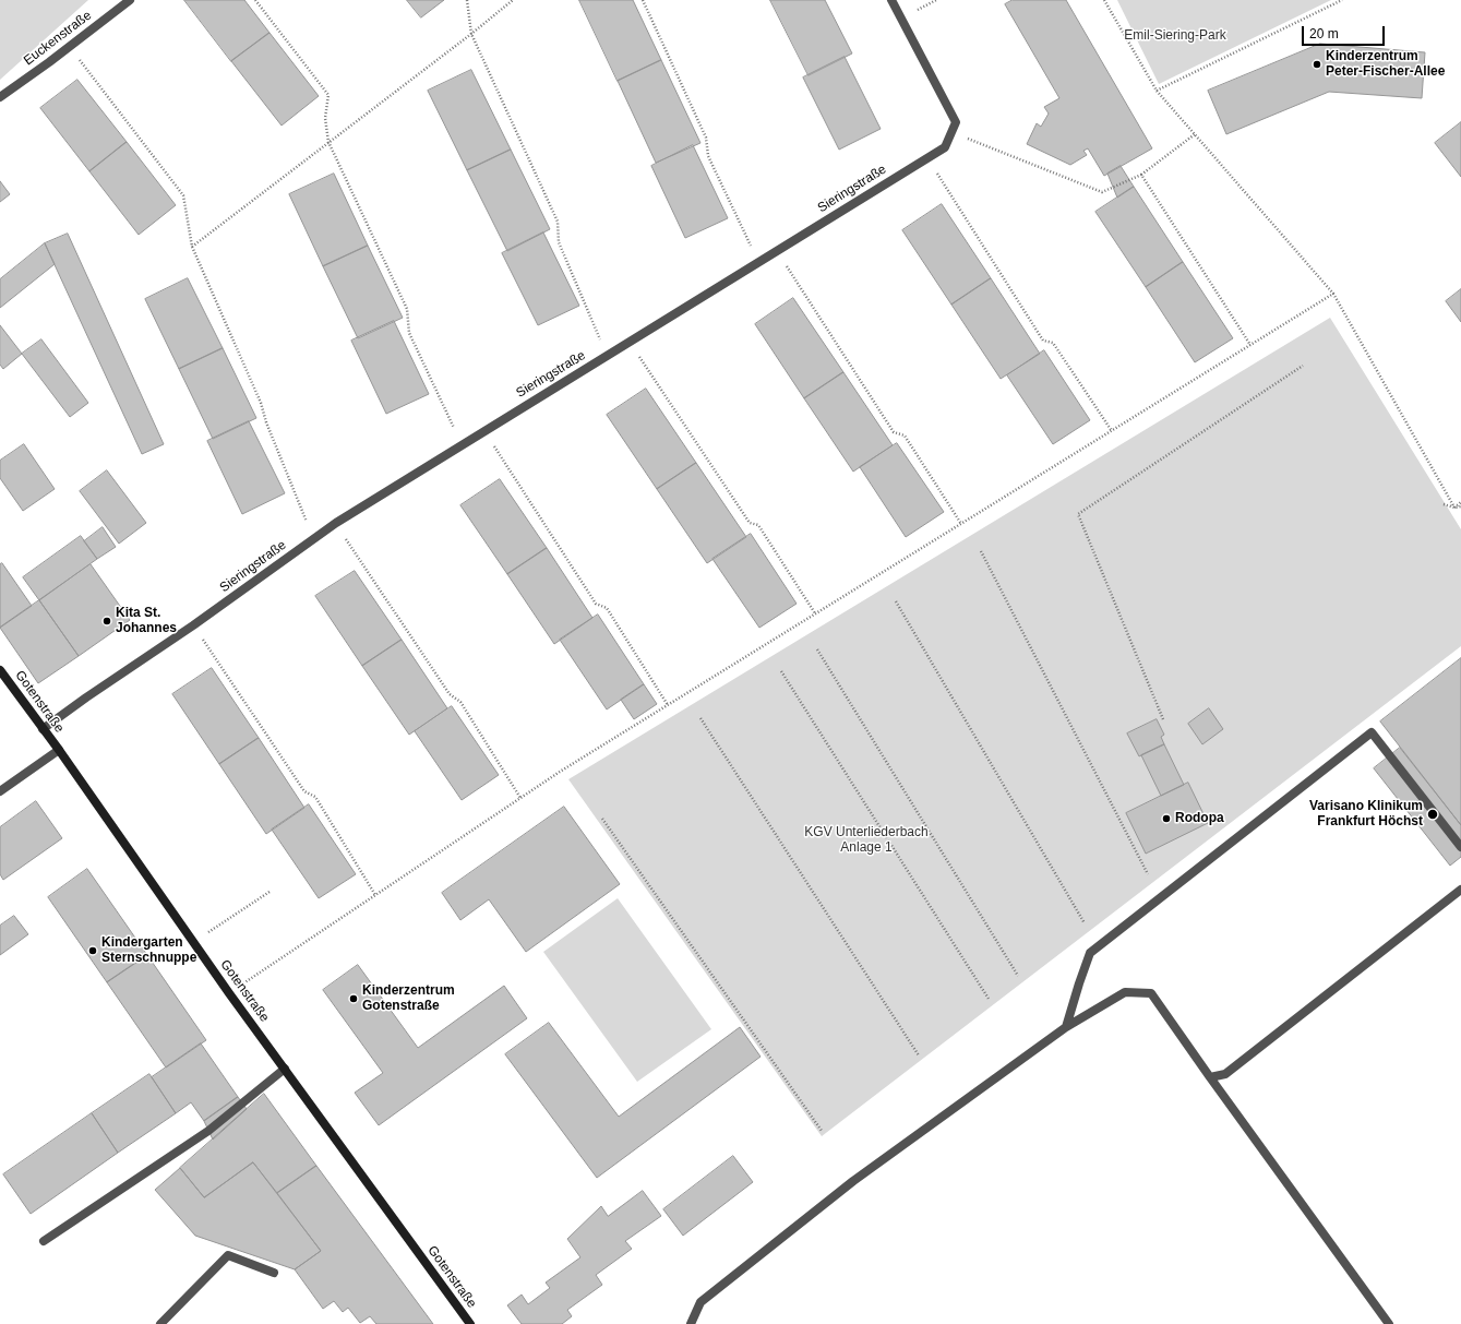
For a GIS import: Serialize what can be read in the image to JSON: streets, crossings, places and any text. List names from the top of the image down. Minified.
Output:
{"streets":{"main road":["Gotenstraße"],"street":["Euckenstraße","Sieringstraße"]},"crossings":[["Sieringstraße","Gotenstraße"]],"parks":["Emil-Siering-Park","KGV Unterliederbach Anlage 1"],"places":["Kinderzentrum Peter-Fischer-Allee","Kita St. Johannes","Varisano Klinikum Frankfurt Höchst","Rodopa","Kindergarten Sternschnuppe","Kinderzentrum Gotenstraße"],"scale_bar":"20 m"}
